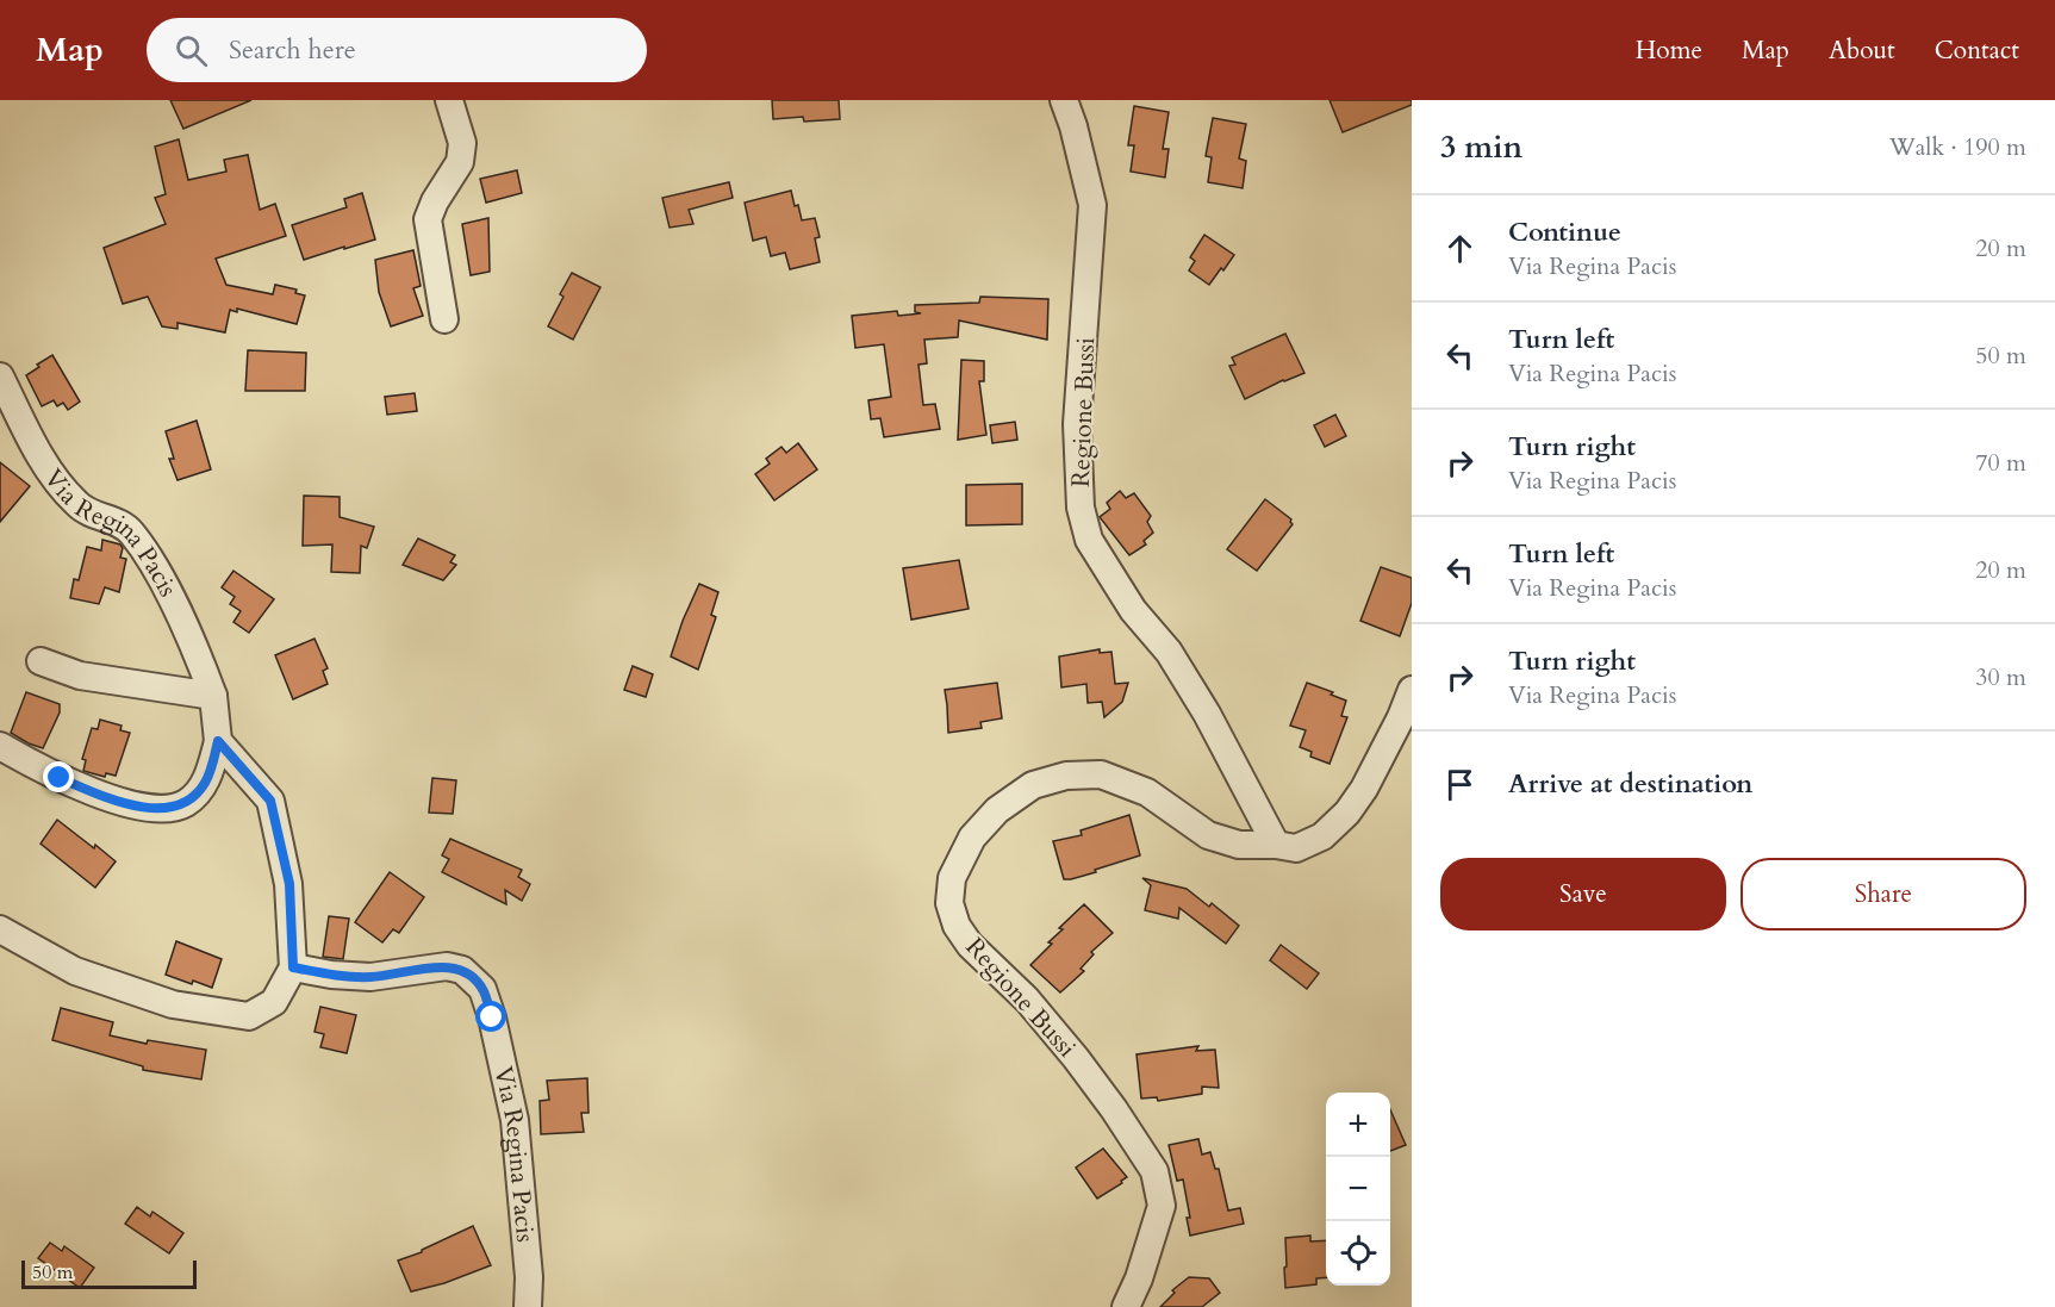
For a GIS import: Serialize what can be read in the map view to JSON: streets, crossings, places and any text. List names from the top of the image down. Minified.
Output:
{"streets":{"street":["Regione Bussi","Via Regina Pacis"]},"scale_bar":"50 m","page":{"header":"Map","search":"Search here","nav":["Home","Map","About","Contact"],"heading":["3 min","Walk · 190 m"],"list":[["Continue","Via Regina Pacis","20 m"],["Turn left","Via Regina Pacis","50 m"],["Turn right","Via Regina Pacis","70 m"],["Turn left","Via Regina Pacis","20 m"],["Turn right","Via Regina Pacis","30 m"],"Arrive at destination"],"buttons":["Save","Share"],"map_buttons":["+","−"],"scale":"50 m"}}
